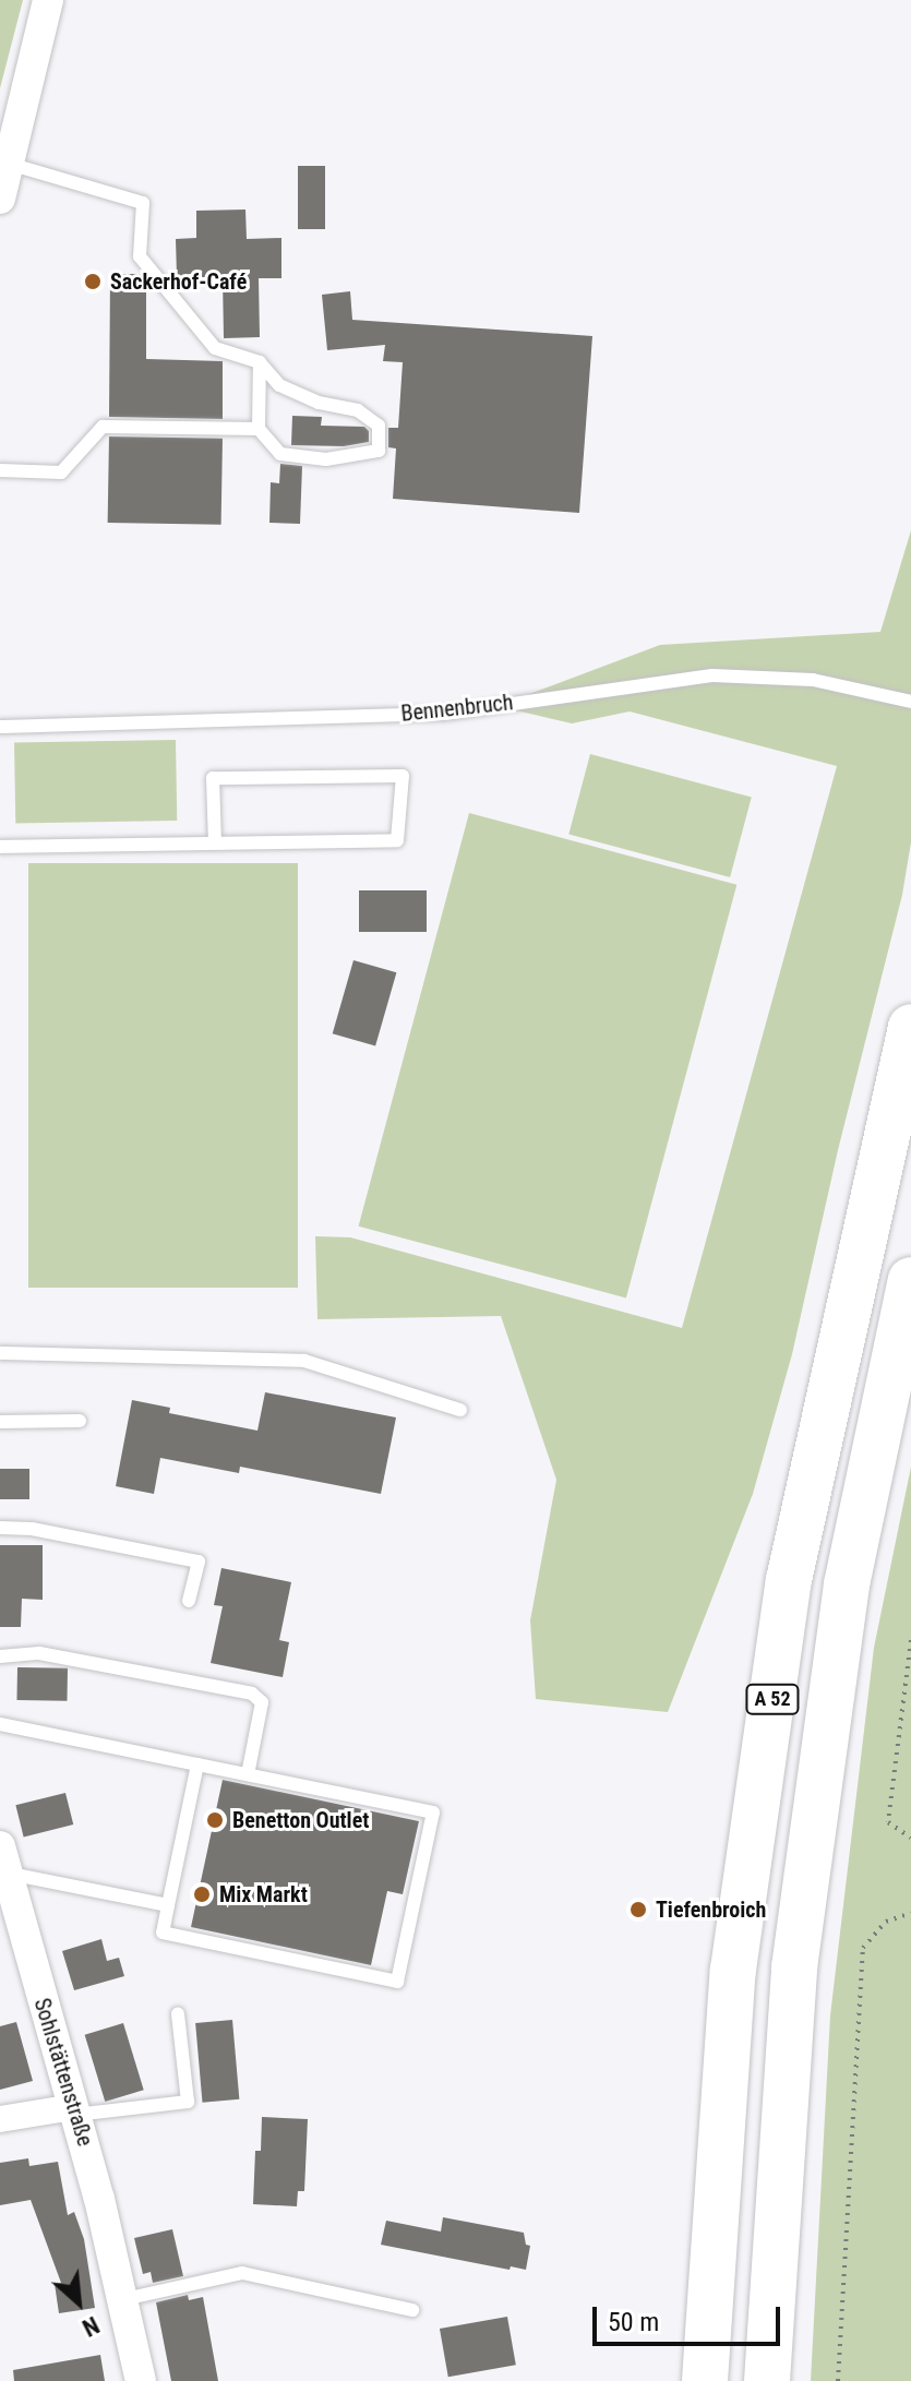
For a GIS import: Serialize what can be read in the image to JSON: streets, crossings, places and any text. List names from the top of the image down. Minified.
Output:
{"streets":{"highway":["A 52"],"street":["Sohlstättenstraße"],"lane":["Bennenbruch"]},"places":["Sackerhof-Café","Benetton Outlet","Mix Markt","Tiefenbroich"],"scale_bar":"50 m","north":"bottom right"}
